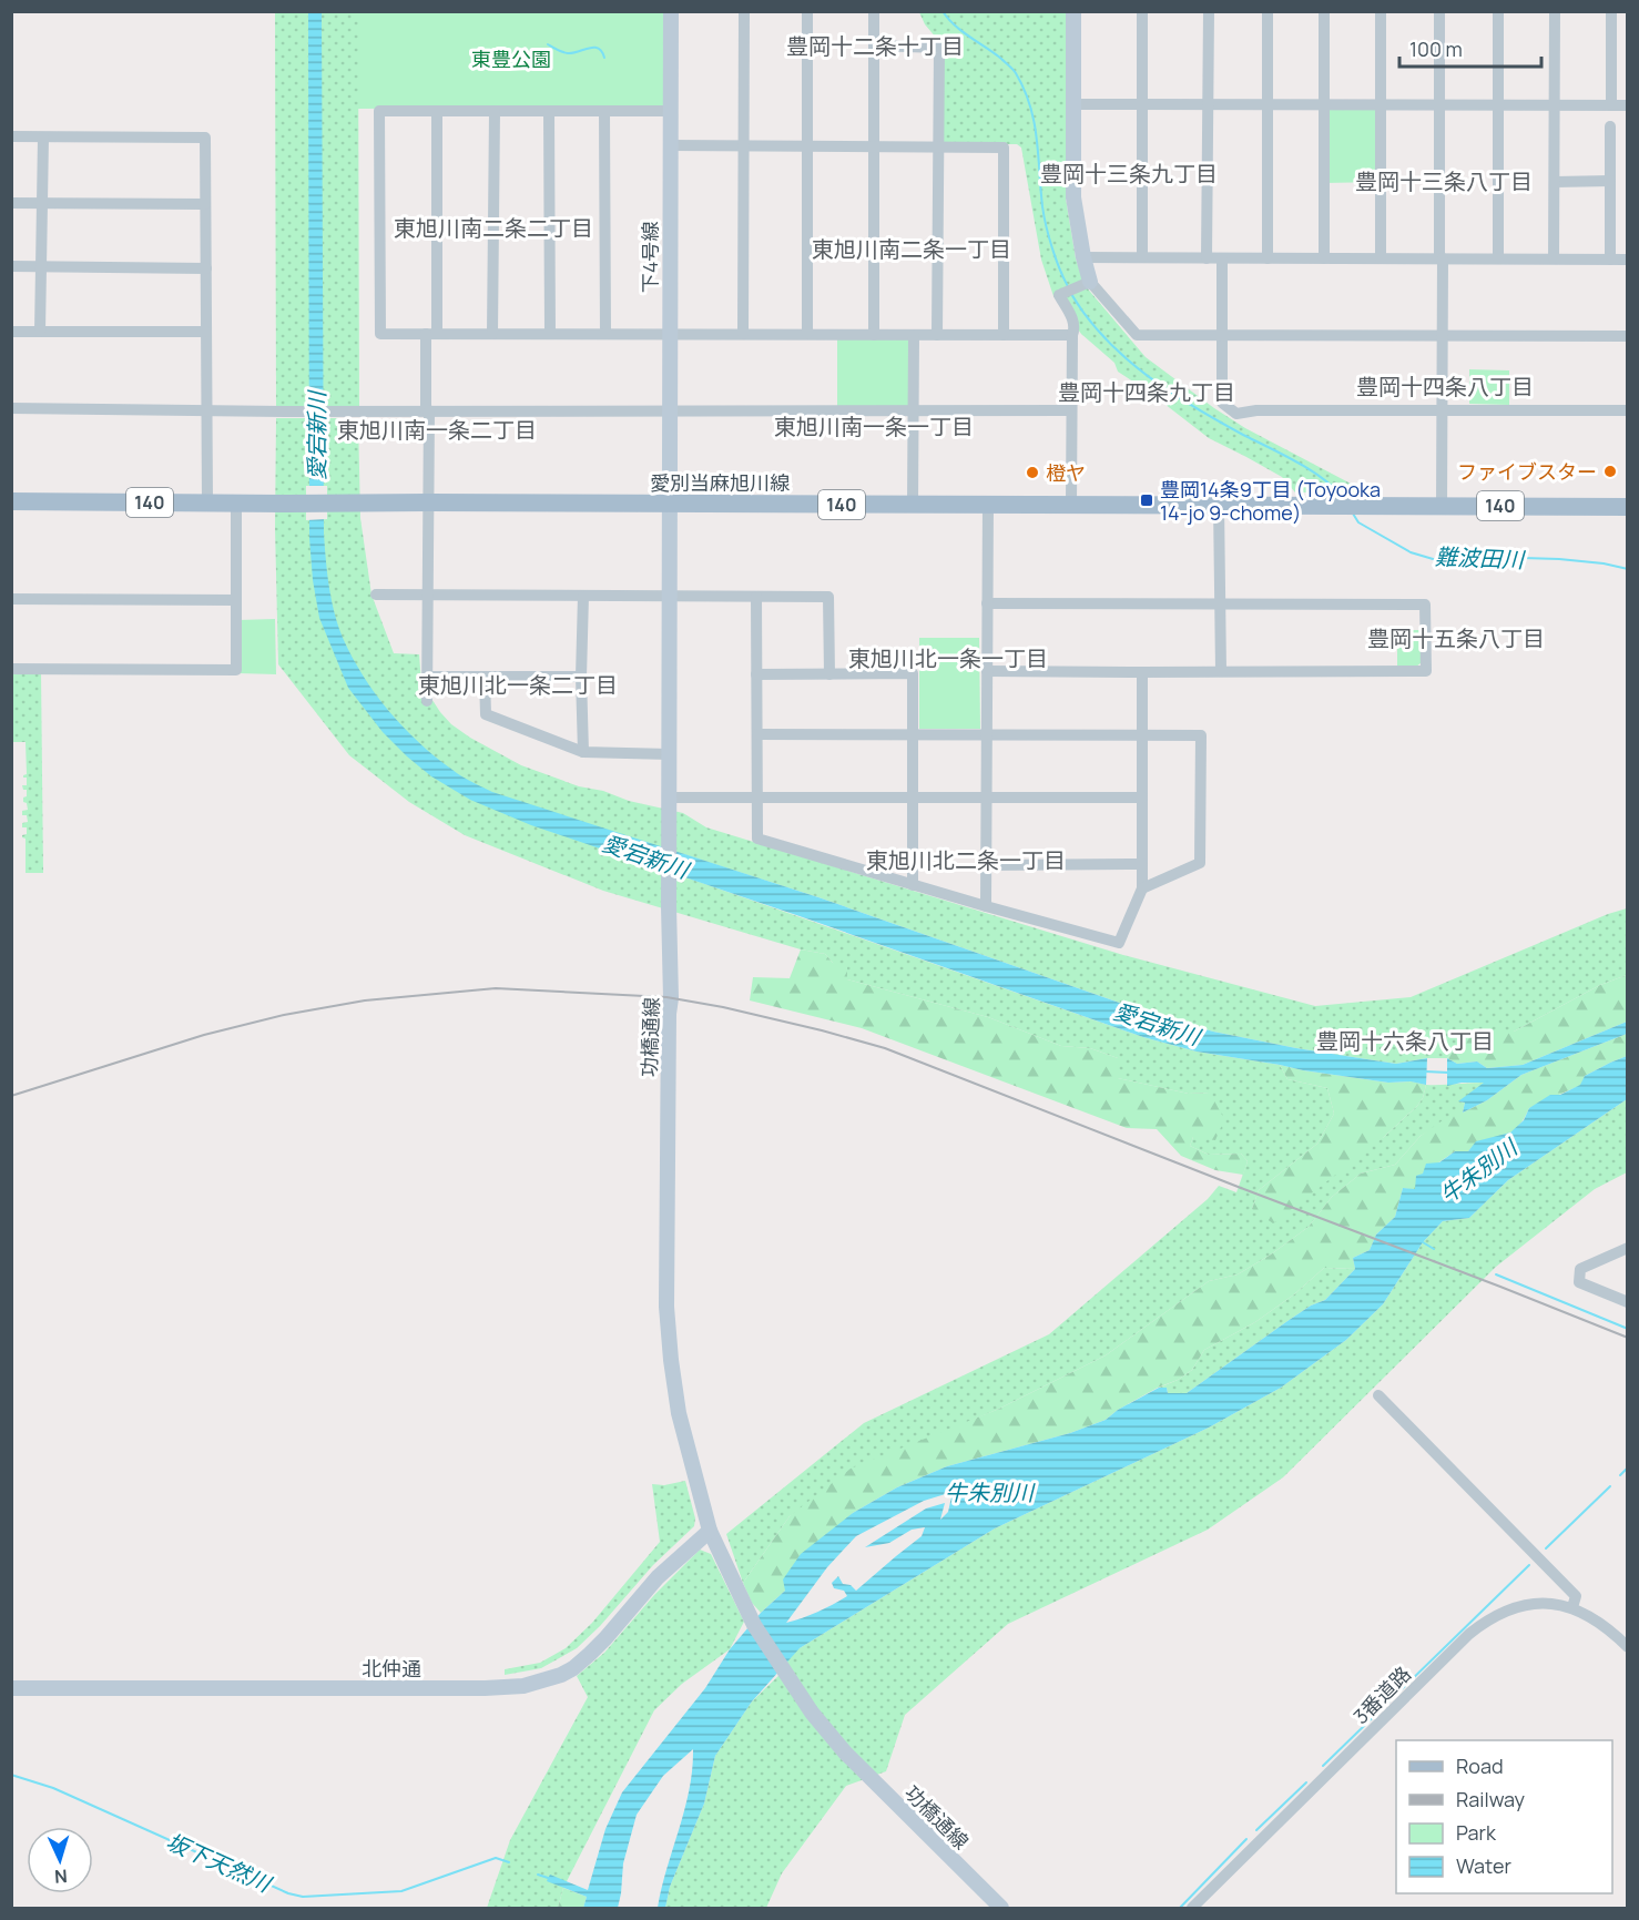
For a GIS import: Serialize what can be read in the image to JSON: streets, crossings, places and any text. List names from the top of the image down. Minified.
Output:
{"streets":{"main road":["愛別当麻旭川線","140"],"street":["下4号線","功橋通線","北仲通","3番道路"]},"crossings":[["下4号線","愛別当麻旭川線"],["下4号線","功橋通線"],["愛別当麻旭川線","功橋通線"],["功橋通線","北仲通"]],"districts":["豊岡十二条十丁目","豊岡十三条九丁目","豊岡十三条八丁目","東旭川南二条二丁目","東旭川南二条一丁目","豊岡十四条八丁目","豊岡十四条九丁目","東旭川南一条一丁目","東旭川南一条二丁目","豊岡十五条八丁目","東旭川北一条一丁目","東旭川北一条二丁目","東旭川北二条一丁目","豊岡十六条八丁目"],"water":["愛宕新川","難波田川","牛朱別川","坂下天然川"],"parks":["東豊公園"],"places":{"other":["ファイブスター","橙ヤ"],"transit":["豊岡14条9丁目 (Toyooka 14-jo 9-chome)"]},"legend":["Road","Railway","Park","Water"],"scale_bar":"100 m","north":"bottom"}
